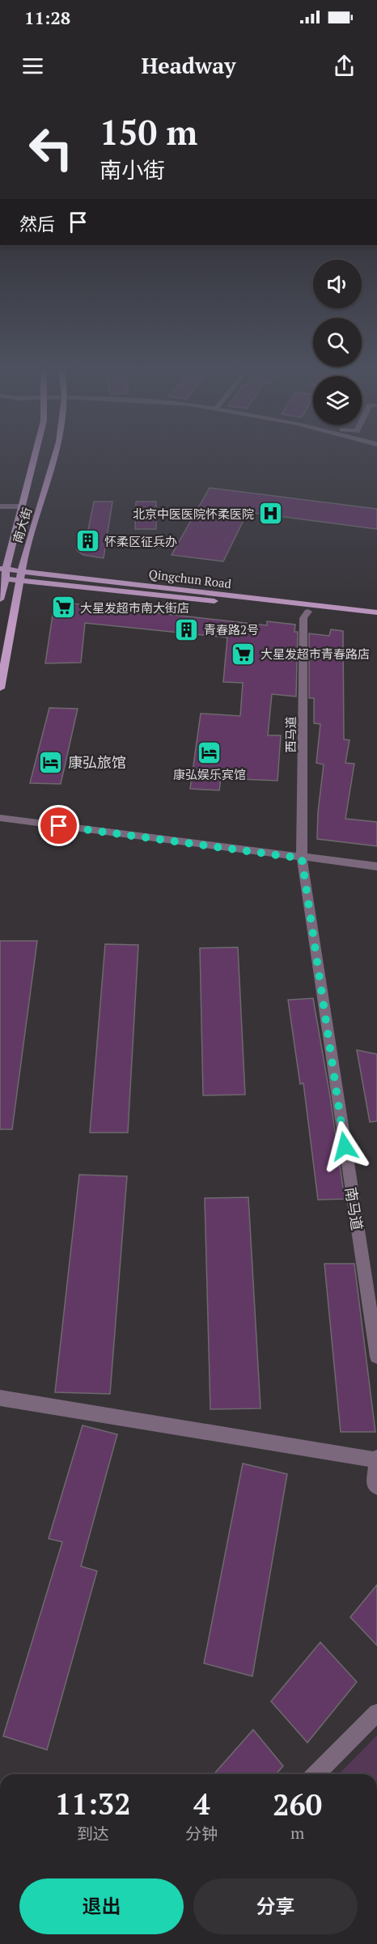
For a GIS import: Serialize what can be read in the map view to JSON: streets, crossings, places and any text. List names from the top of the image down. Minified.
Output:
{"streets":{"main road":["南大街","Qingchun Road"],"street":["西马道","南马道"]},"crossings":[["南大街","Qingchun Road"],["Qingchun Road","西马道"],["西马道","南马道"]],"places":{"hospital":["北京中医医院怀柔医院"],"building":["怀柔区征兵办","青春路2号"],"supermarket":["大星发超市南大街店","大星发超市青春路店"],"hotel":["康弘娱乐宾馆","康弘旅馆"]},"page":{"status":"11:28","header":"Headway","turn":["150 m","南小街"],"then":"然后","eta":["11:32","到达","4","分钟","260","m"],"buttons":["退出","分享"]}}
